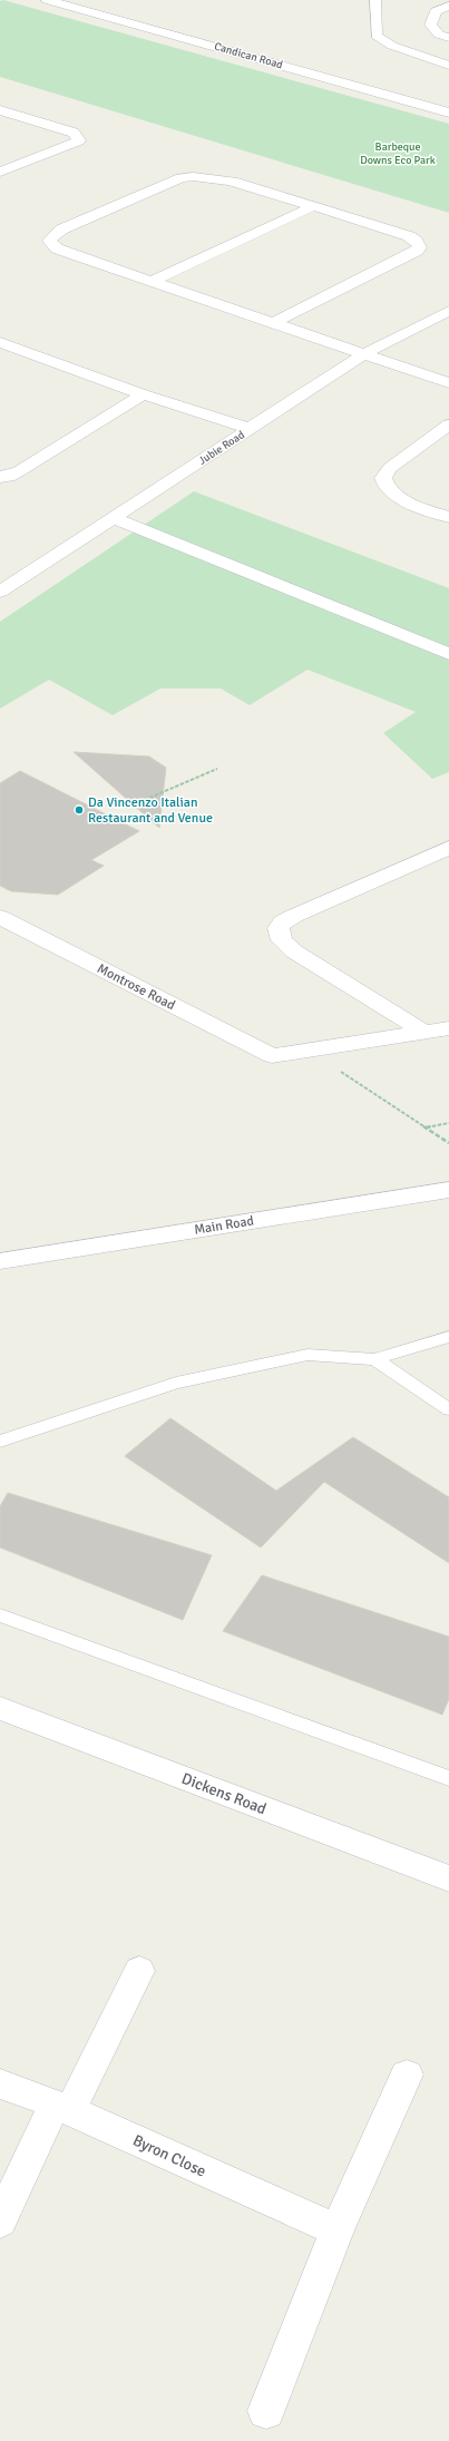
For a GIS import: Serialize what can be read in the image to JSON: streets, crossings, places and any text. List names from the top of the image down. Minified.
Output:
{"streets":{"street":["Candican Road","Jubie Road","Montrose Road","Main Road","Dickens Road","Byron Close"]},"parks":["Barbeque Downs Eco Park"],"places":["Da Vincenzo Italian Restaurant and Venue"]}
